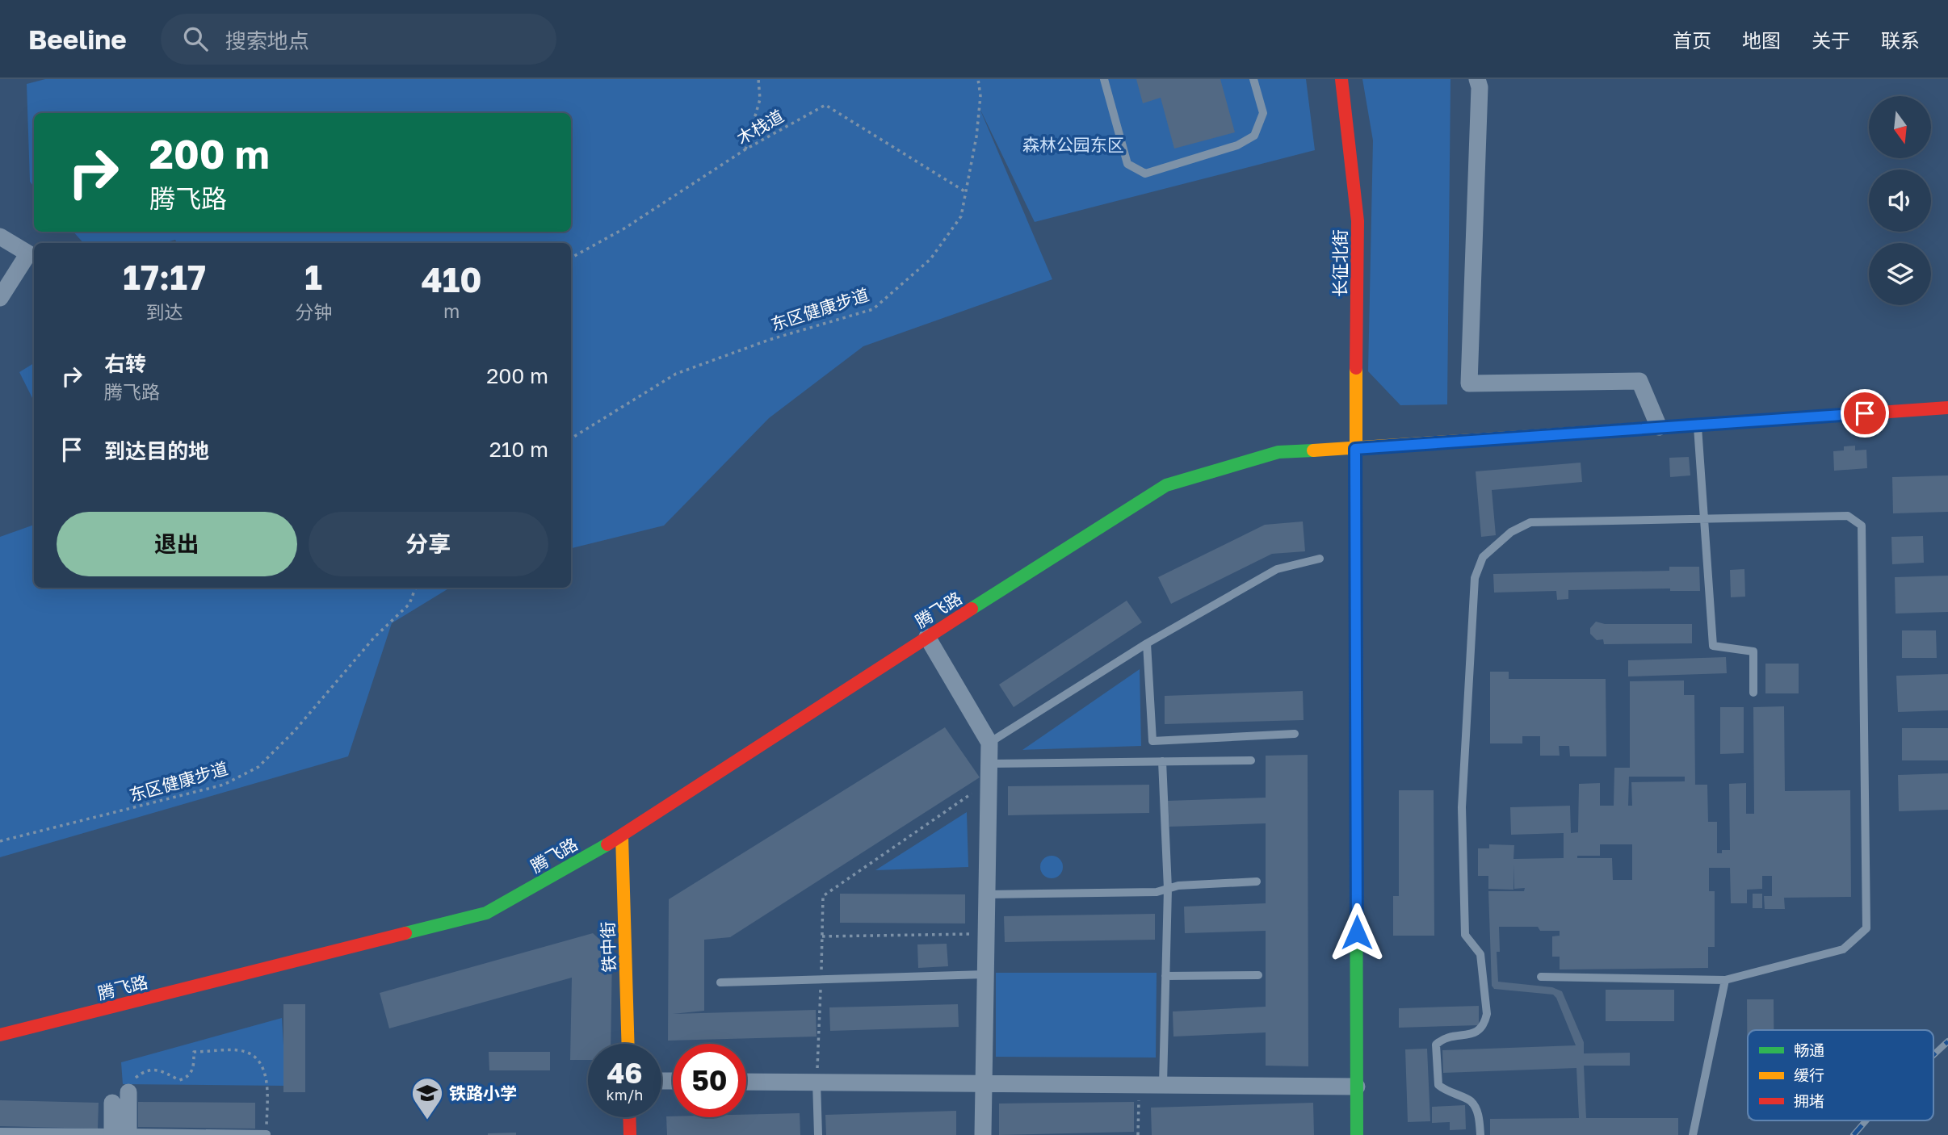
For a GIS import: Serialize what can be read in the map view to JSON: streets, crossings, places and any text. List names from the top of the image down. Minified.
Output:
{"streets":{"street":["长征北街","腾飞路","铁中街"],"path":["木栈道","东区健康步道"]},"crossings":[["木栈道","东区健康步道"],["长征北街","腾飞路"],["腾飞路","铁中街"]],"parks":["森林公园东区"],"places":{"school or university":["铁路小学"]},"legend":["畅通","缓行","拥堵"],"north":"bottom","page":{"header":"Beeline","search":"搜索地点","nav":["首页","地图","关于","联系"],"turn":["200 m","腾飞路"],"eta":["17:17","到达","1","分钟","410","m"],"list":[{"name":"右转","note":"腾飞路","value":"200 m"},{"name":"到达目的地","value":"210 m"}],"buttons":["退出","分享"],"speed":"46 km/h","limit":"50"}}
